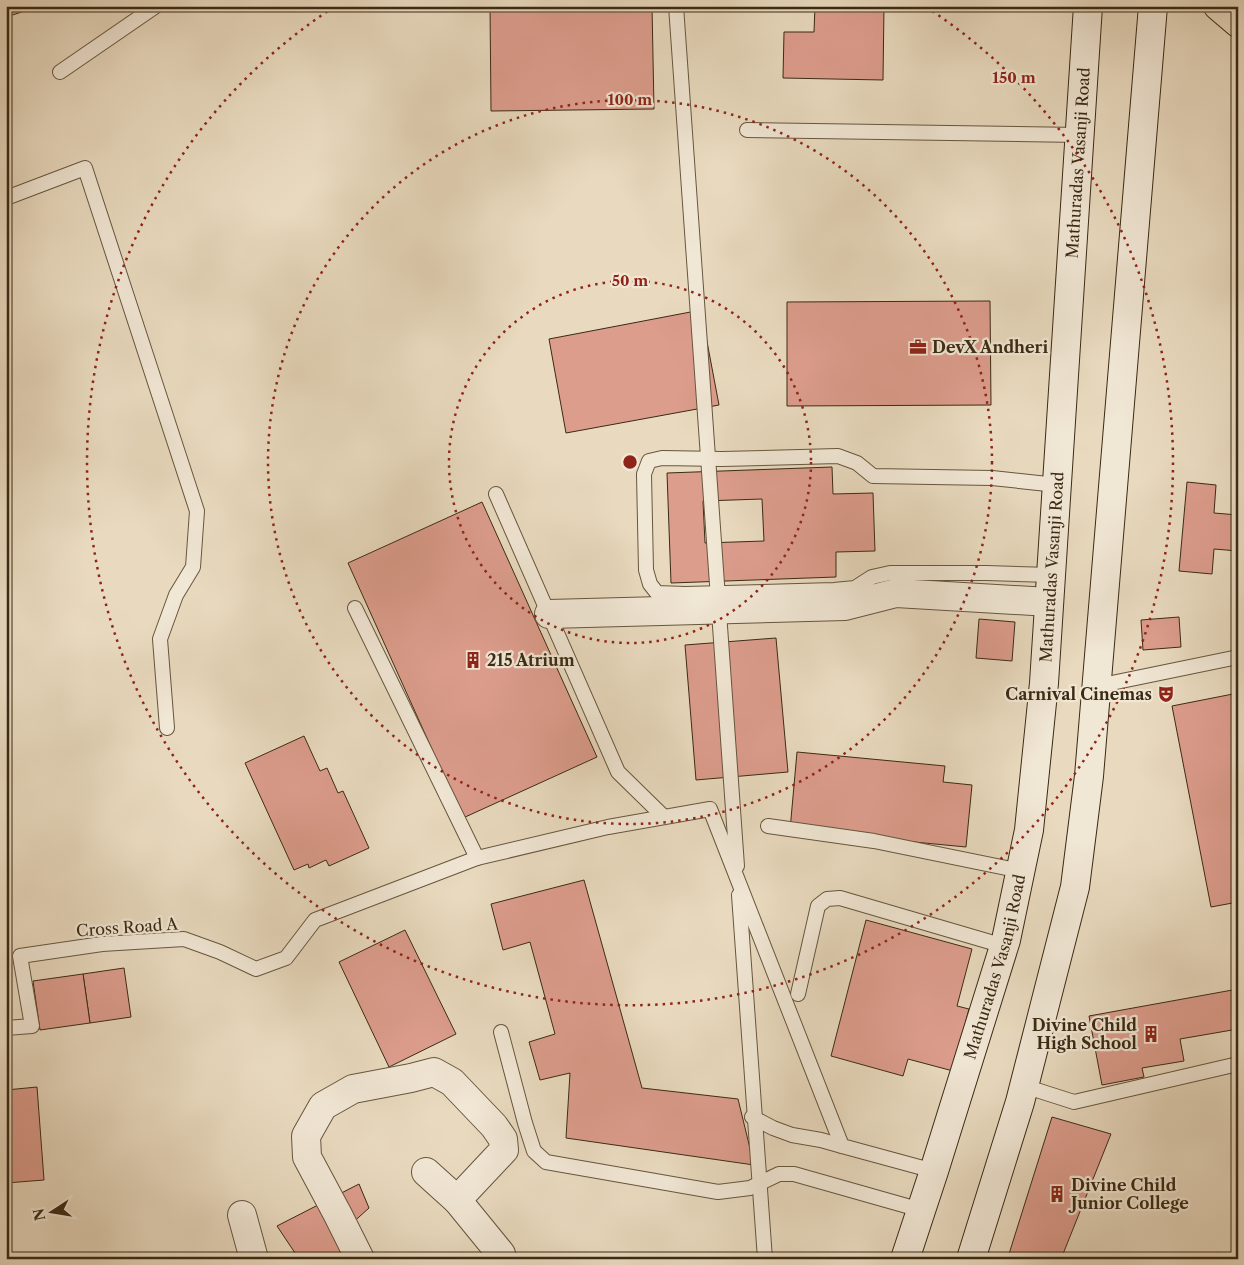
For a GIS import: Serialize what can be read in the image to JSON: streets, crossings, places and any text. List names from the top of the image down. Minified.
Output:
{"streets":{"main road":["Mathuradas Vasanji Road"],"lane":["Cross Road A"]},"places":{"office":["DevX Andheri"],"building":["215 Atrium","Divine Child High School","Divine Child Junior College"],"theatre":["Carnival Cinemas"]},"north":"left","rings":["150 m","100 m","50 m"]}
